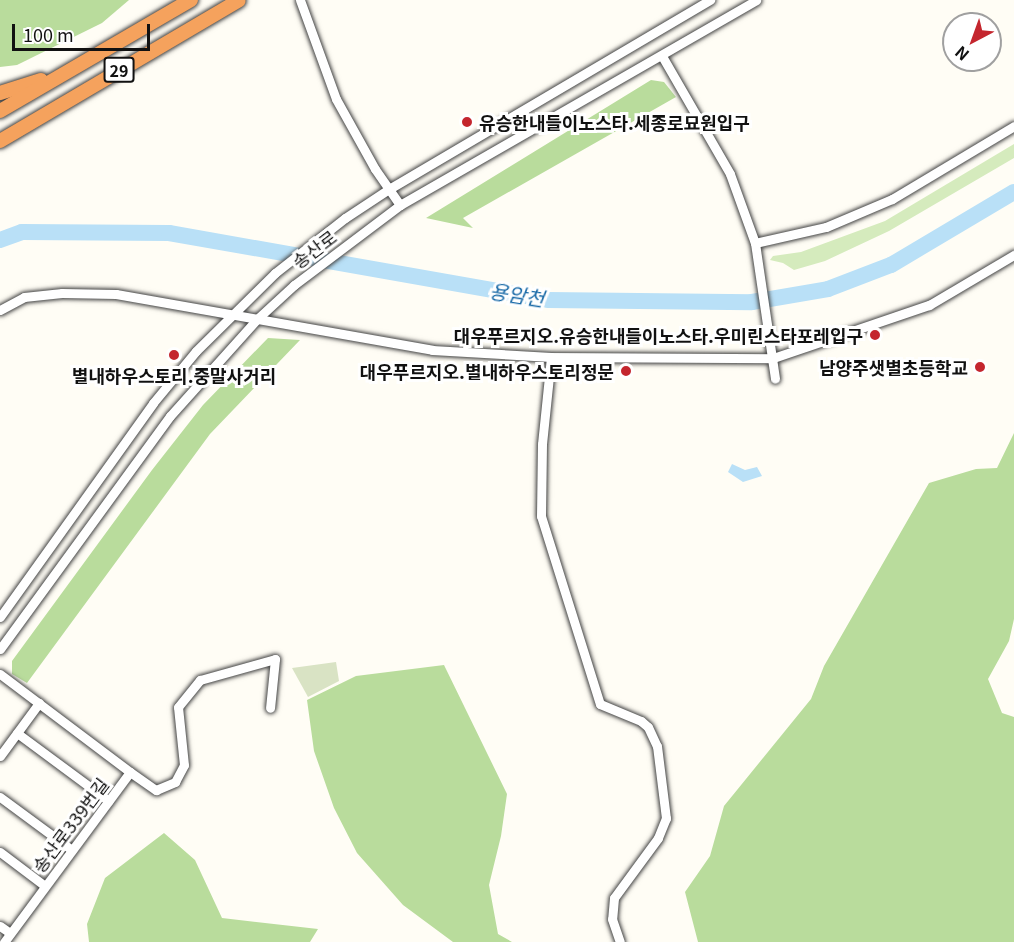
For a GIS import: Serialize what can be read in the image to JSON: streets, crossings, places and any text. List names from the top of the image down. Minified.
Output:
{"streets":{"highway":["29"],"street":["송산로","송산로339번길"]},"water":["용암천"],"places":["유승한내들이노스타.세종로묘원입구","대우푸르지오.유승한내들이노스타.우미린스타포레입구","별내하우스토리.중말사거리","남양주샛별초등학교","대우푸르지오.별내하우스토리정문"],"scale_bar":"100 m","north":"bottom left"}
